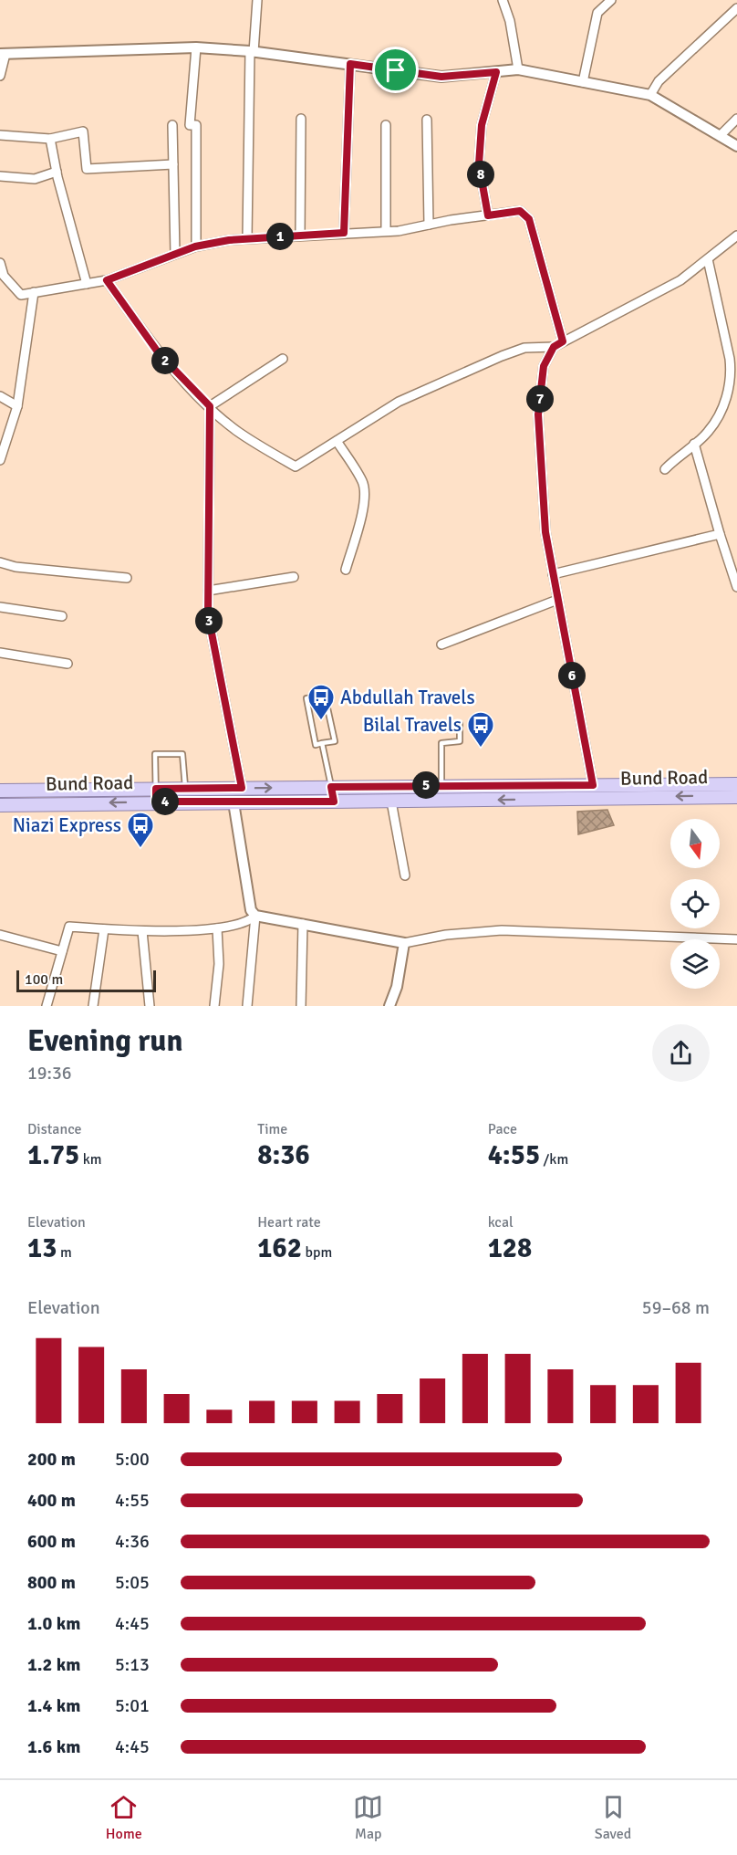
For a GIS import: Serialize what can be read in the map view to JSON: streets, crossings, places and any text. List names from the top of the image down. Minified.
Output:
{"streets":{"main road":["Bund Road"]},"places":{"bus stop":["Abdullah Travels","Bilal Travels","Niazi Express"]},"scale_bar":"100 m","north":"bottom","page":{"pins":["8","1","2","7","3","6","5","4"],"scale":"100 m","heading":["Evening run","19:36"],"stats":[["Distance","1.75 km"],["Time","8:36"],["Pace","4:55 /km"],["Elevation","13 m"],["Heart rate","162 bpm"],["kcal","128"]],"chart":["Elevation","59–68 m"],"list":[{"name":"200 m","note":"5:00"},{"name":"400 m","note":"4:55"},{"name":"600 m","note":"4:36"},{"name":"800 m","note":"5:05"},{"name":"1.0 km","note":"4:45"},{"name":"1.2 km","note":"5:13"},{"name":"1.4 km","note":"5:01"},{"name":"1.6 km","note":"4:45"}],"tabs":["Home","Map","Saved"]}}
